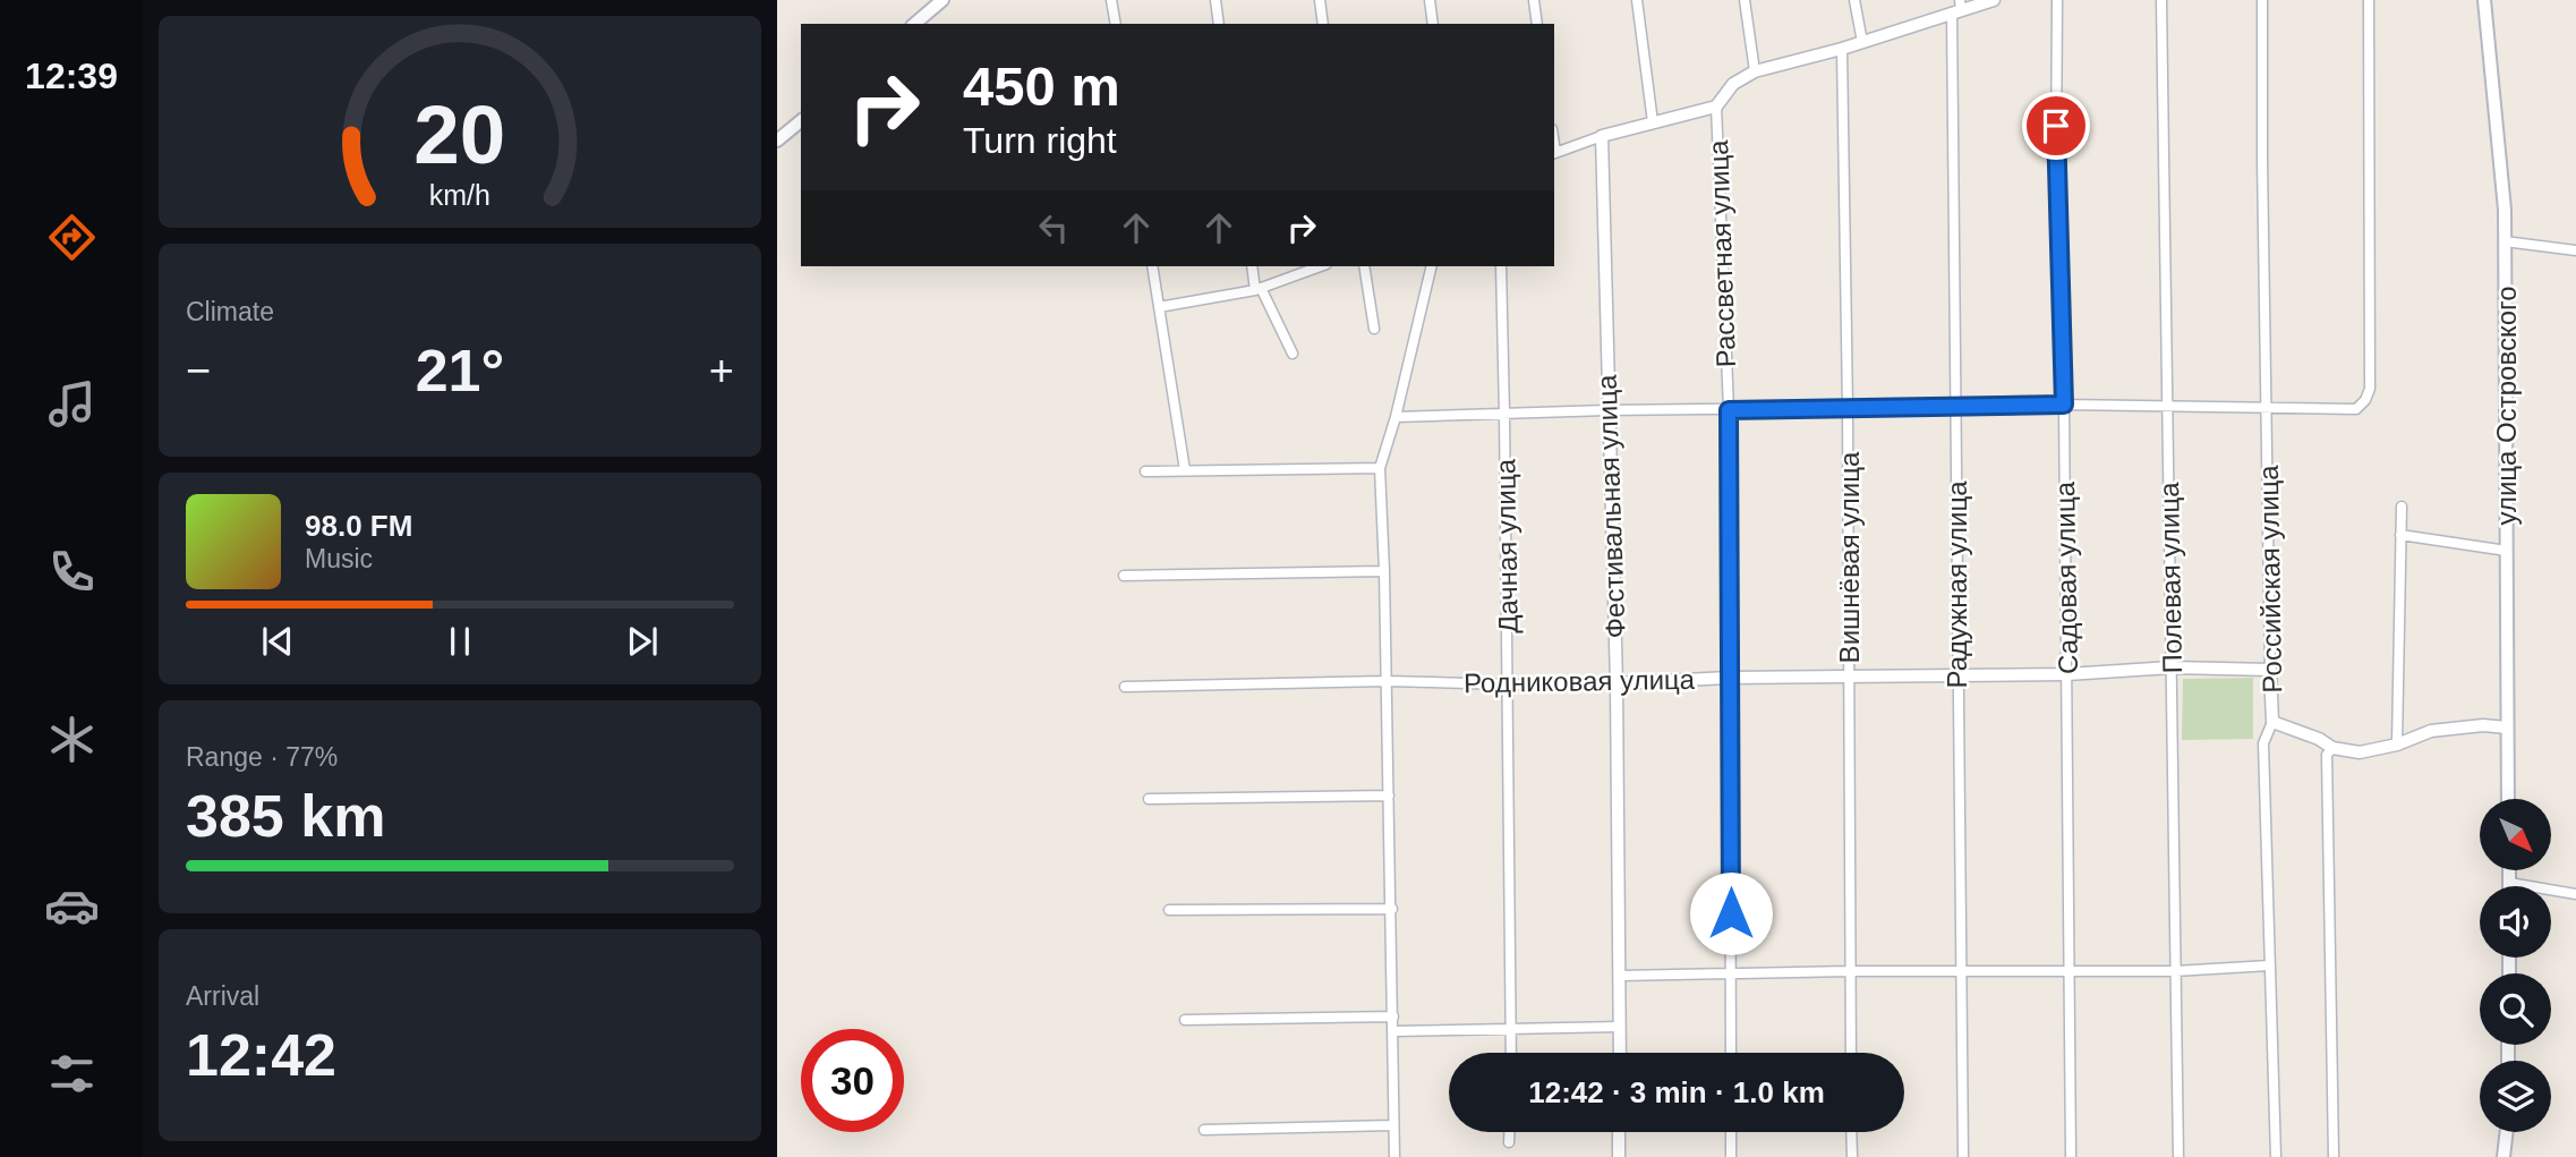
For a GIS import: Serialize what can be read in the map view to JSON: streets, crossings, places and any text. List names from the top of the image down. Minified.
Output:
{"streets":{"main road":["улица Островского"],"street":["Рассветная улица","Фестивальная улица","Дачная улица","Вишнёвая улица","Садовая улица","Полевая улица","Российская улица","Радужная улица","Родниковая улица"]},"crossings":[["Рассветная улица","Родниковая улица"],["Фестивальная улица","Родниковая улица"],["Дачная улица","Родниковая улица"],["Вишнёвая улица","Родниковая улица"],["Садовая улица","Родниковая улица"],["Полевая улица","Родниковая улица"],["Российская улица","Родниковая улица"],["Радужная улица","Родниковая улица"]],"north":"bottom right","page":{"tabs":"12:39","turn":["450 m","Turn right"],"tile":["Climate",["Range · 77%","385 km"],["Arrival","12:42"]],"heat":["−","21°","+"],"song":["98.0 FM","Music"],"limit":"30","trip":"12:42 · 3 min · 1.0 km","gauge":["20","km/h"]}}
